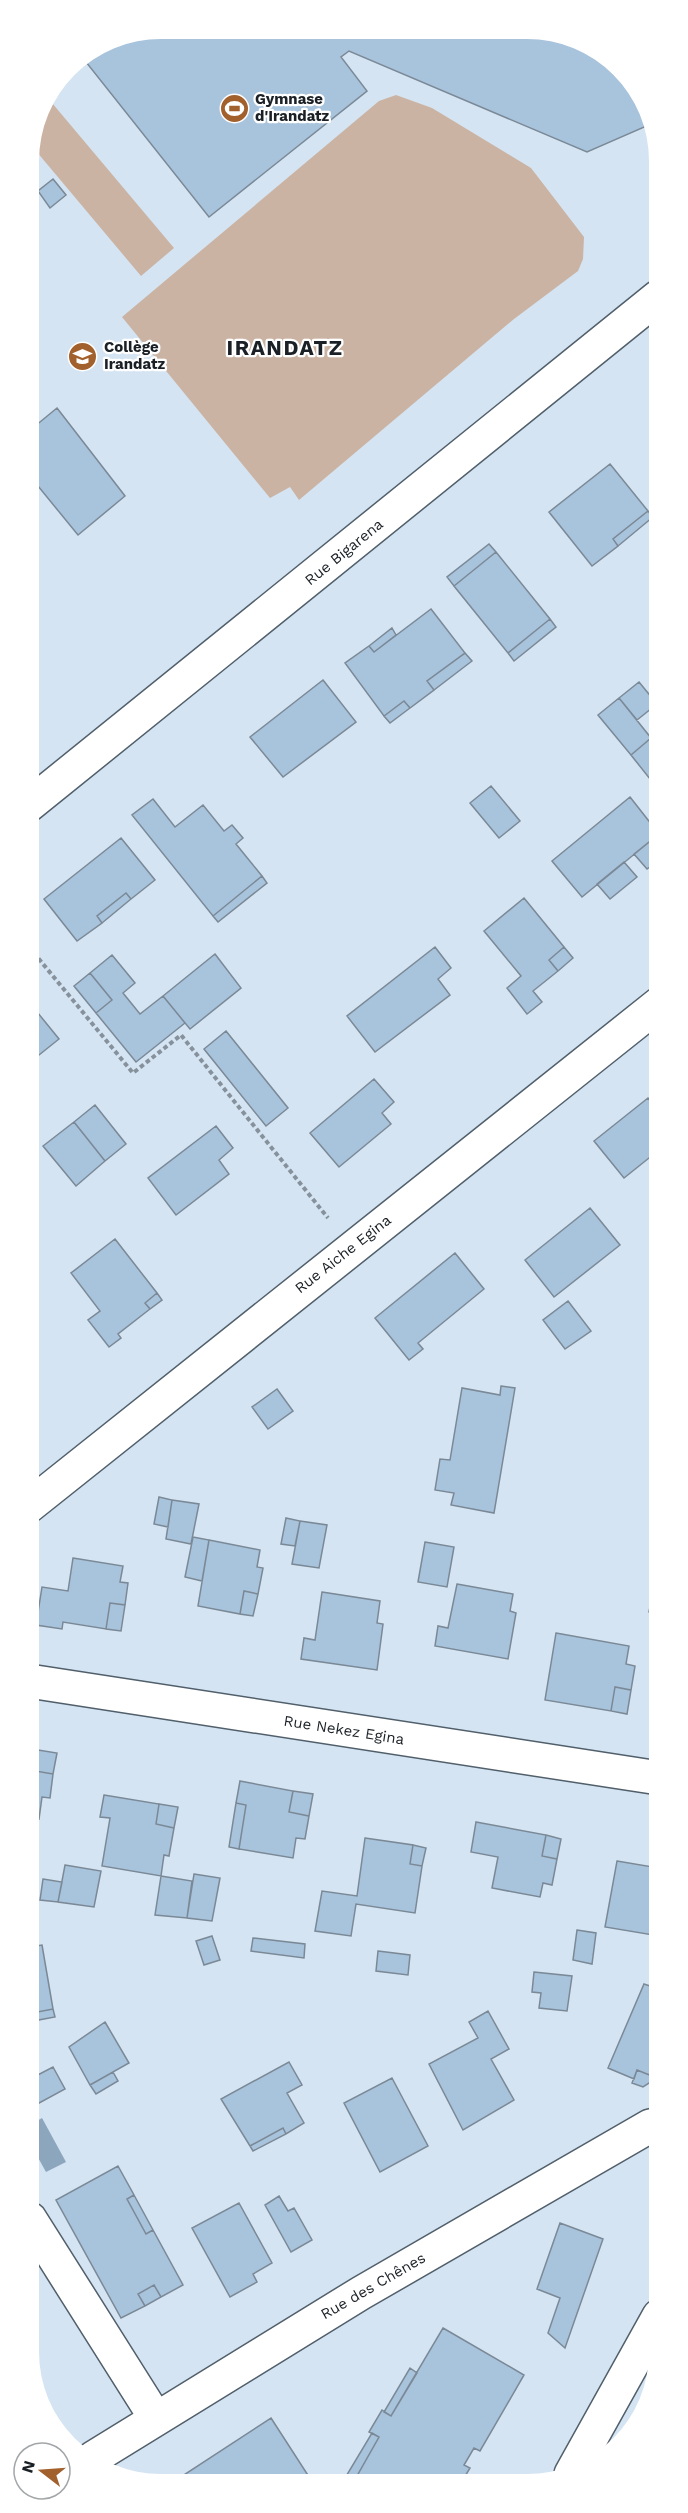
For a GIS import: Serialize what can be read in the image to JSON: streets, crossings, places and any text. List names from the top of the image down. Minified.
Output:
{"streets":{"street":["Rue Bigarena","Rue Aiche Egina","Rue Nekez Egina","Rue des Chênes"]},"districts":["IRANDATZ"],"places":{"sports":["Gymnase d'Irandatz"],"school or university":["Collège Irandatz"]},"north":"left"}
